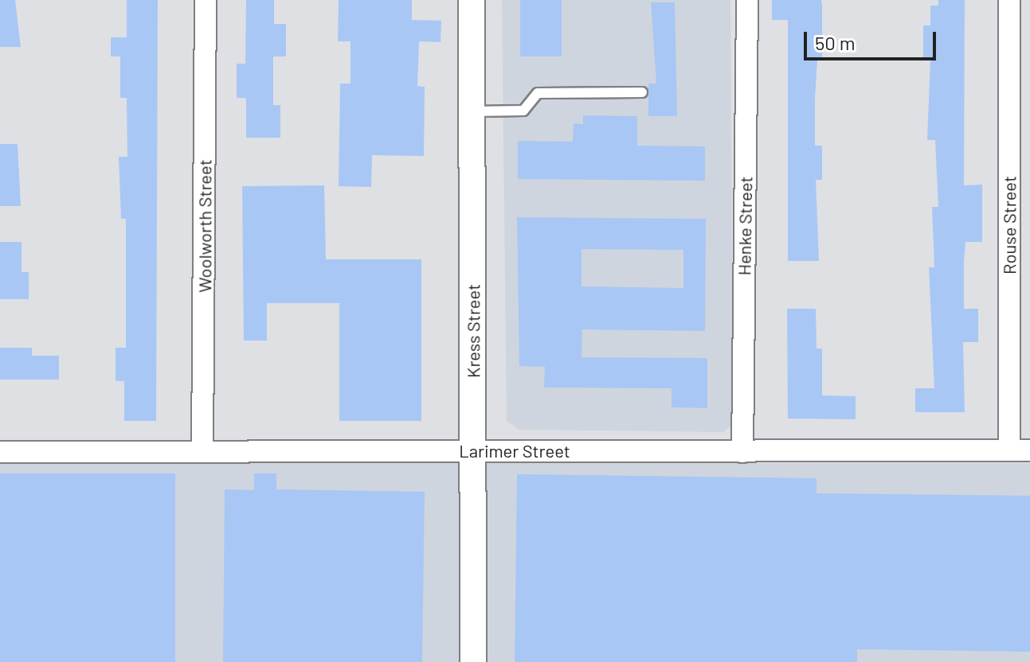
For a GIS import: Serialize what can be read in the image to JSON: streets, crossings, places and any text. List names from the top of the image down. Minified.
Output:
{"streets":{"street":["Rouse Street","Woolworth Street","Henke Street","Kress Street","Larimer Street"]},"crossings":[["Rouse Street","Larimer Street"],["Woolworth Street","Larimer Street"],["Henke Street","Larimer Street"],["Kress Street","Larimer Street"]],"scale_bar":"50 m"}
